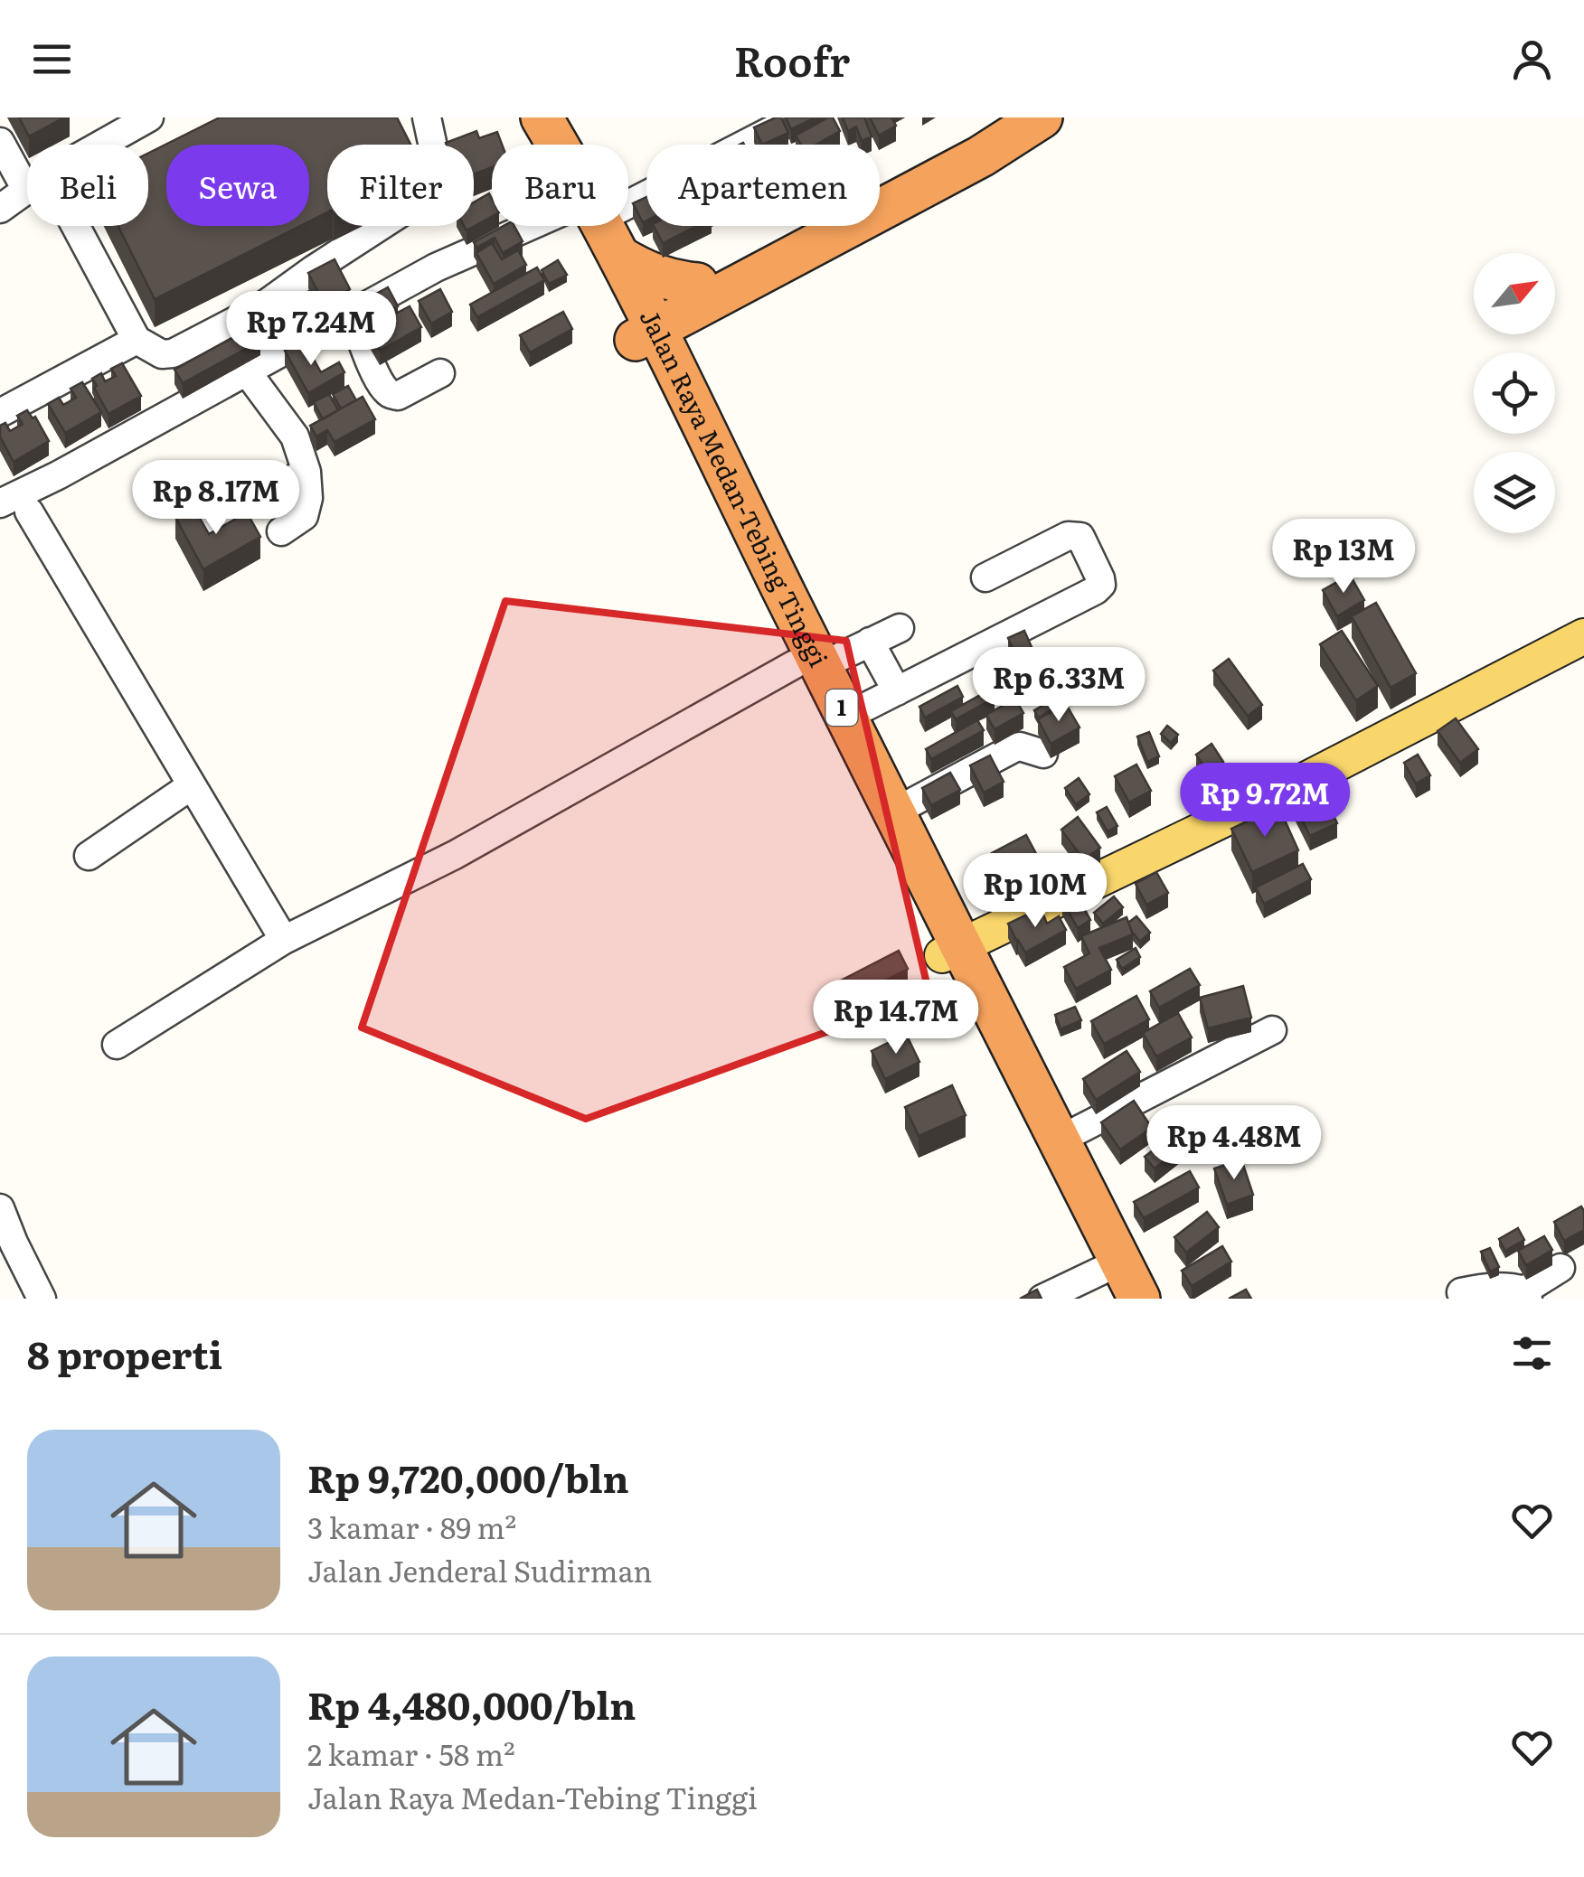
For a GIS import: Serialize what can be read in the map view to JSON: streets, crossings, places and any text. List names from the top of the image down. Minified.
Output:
{"streets":{"highway":["Jalan Raya Medan-Tebing Tinggi","1"]},"north":"top right","page":{"header":"Roofr","chip":["Beli","Sewa","Filter","Baru","Apartemen"],"price":["Rp 7.24M","Rp 8.17M","Rp 13M","Rp 6.33M","Rp 9.72M","Rp 10M","Rp 14.7M","Rp 4.48M"],"heading":"8 properti","list":[{"name":"Rp 9,720,000/bln","note":"3 kamar · 89 m² · Jalan Jenderal Sudirman"},{"name":"Rp 4,480,000/bln","note":"2 kamar · 58 m² · Jalan Raya Medan-Tebing Tinggi"}]}}
